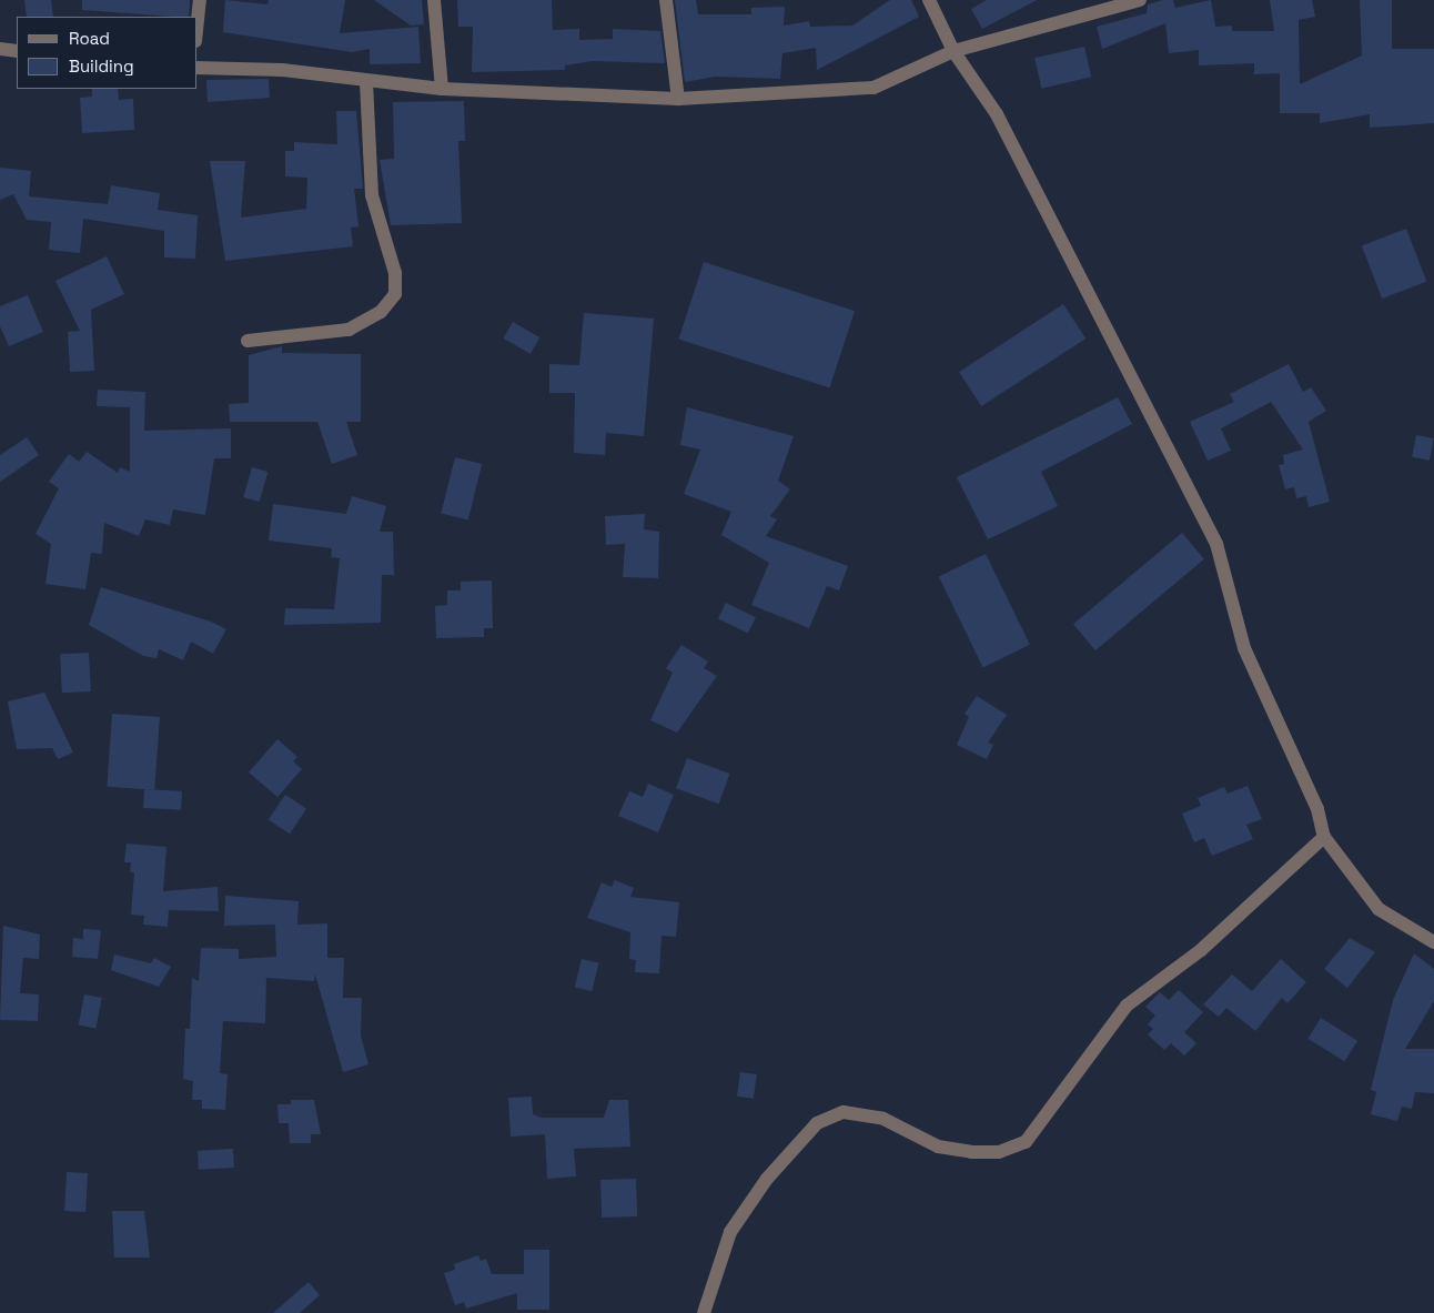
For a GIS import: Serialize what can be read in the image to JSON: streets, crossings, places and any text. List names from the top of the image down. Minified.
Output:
{"legend":["Road","Building"]}
